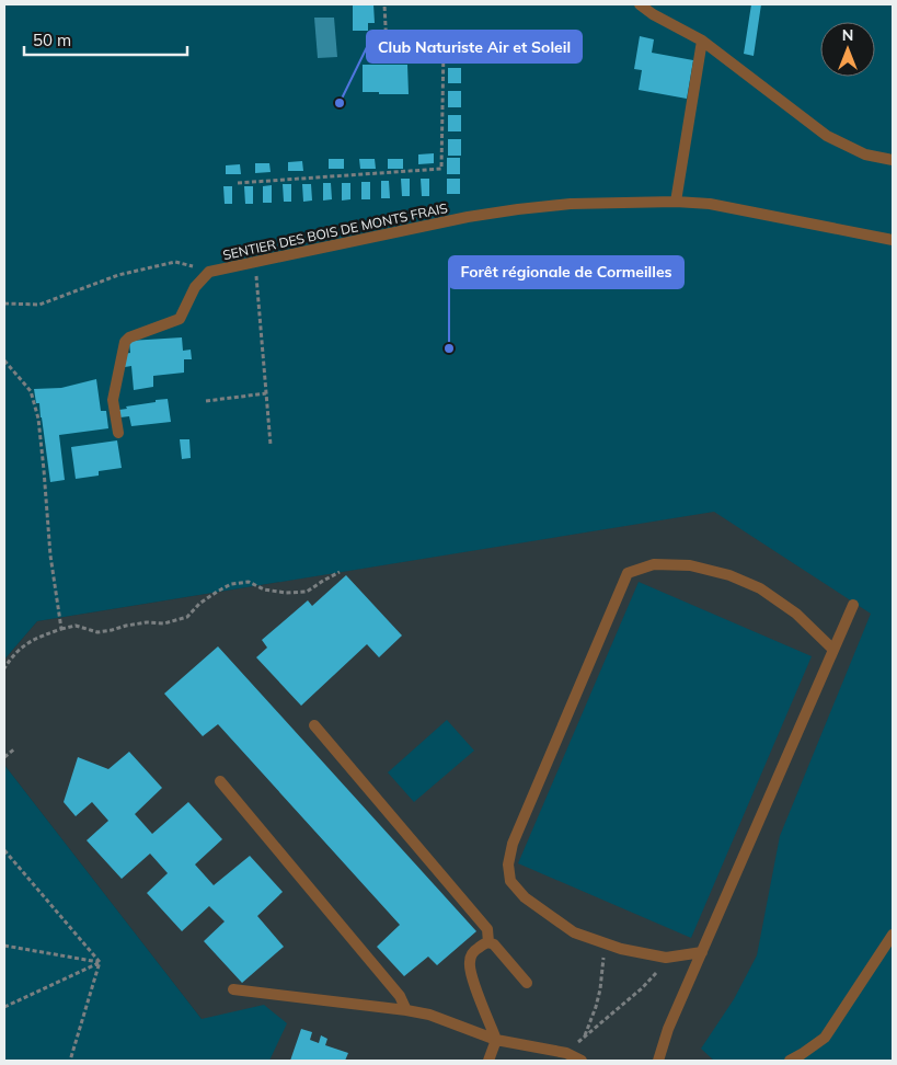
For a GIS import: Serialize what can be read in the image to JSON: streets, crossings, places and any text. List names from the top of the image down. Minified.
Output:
{"streets":{"lane":["SENTIER DES BOIS DE MONTS FRAIS"]},"places":["Club Naturiste Air et Soleil","Forêt régionale de Cormeilles"],"scale_bar":"50 m","north":"top"}
